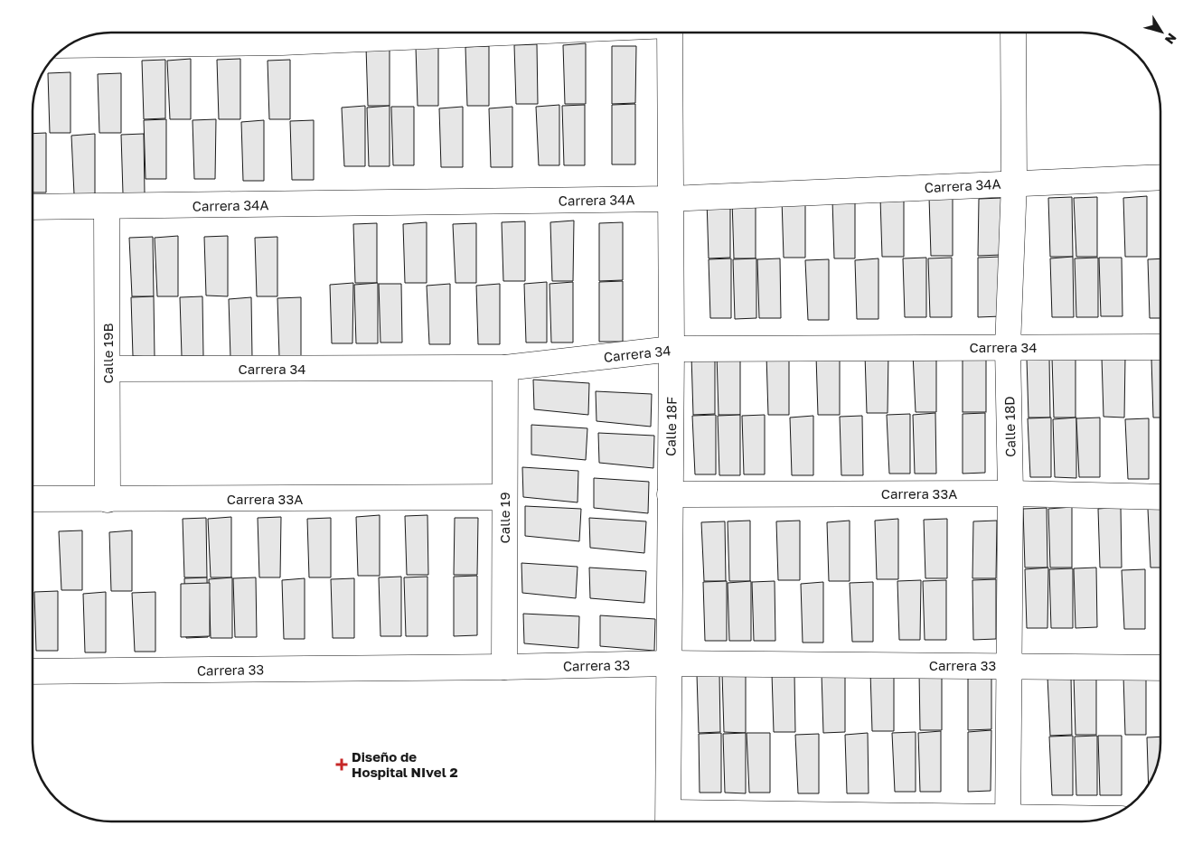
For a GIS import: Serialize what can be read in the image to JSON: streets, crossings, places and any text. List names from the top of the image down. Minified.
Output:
{"streets":{"street":["Carrera 34A","Carrera 34","Calle 19B","Calle 18F","Calle 18D","Carrera 33A","Calle 19","Carrera 33"]},"crossings":[["Carrera 34A","Calle 19B"],["Carrera 34A","Calle 18F"],["Carrera 34A","Calle 18D"],["Carrera 34","Calle 19B"],["Carrera 34","Calle 18F"],["Carrera 34","Calle 18D"],["Carrera 34","Calle 19"],["Calle 19B","Carrera 33A"],["Calle 18F","Carrera 33A"],["Calle 18F","Carrera 33"],["Calle 18D","Carrera 33A"],["Calle 18D","Carrera 33"],["Carrera 33A","Calle 19"],["Calle 19","Carrera 33"]],"places":{"health":["Diseño de Hospital NIvel 2"]},"north":"bottom right"}
